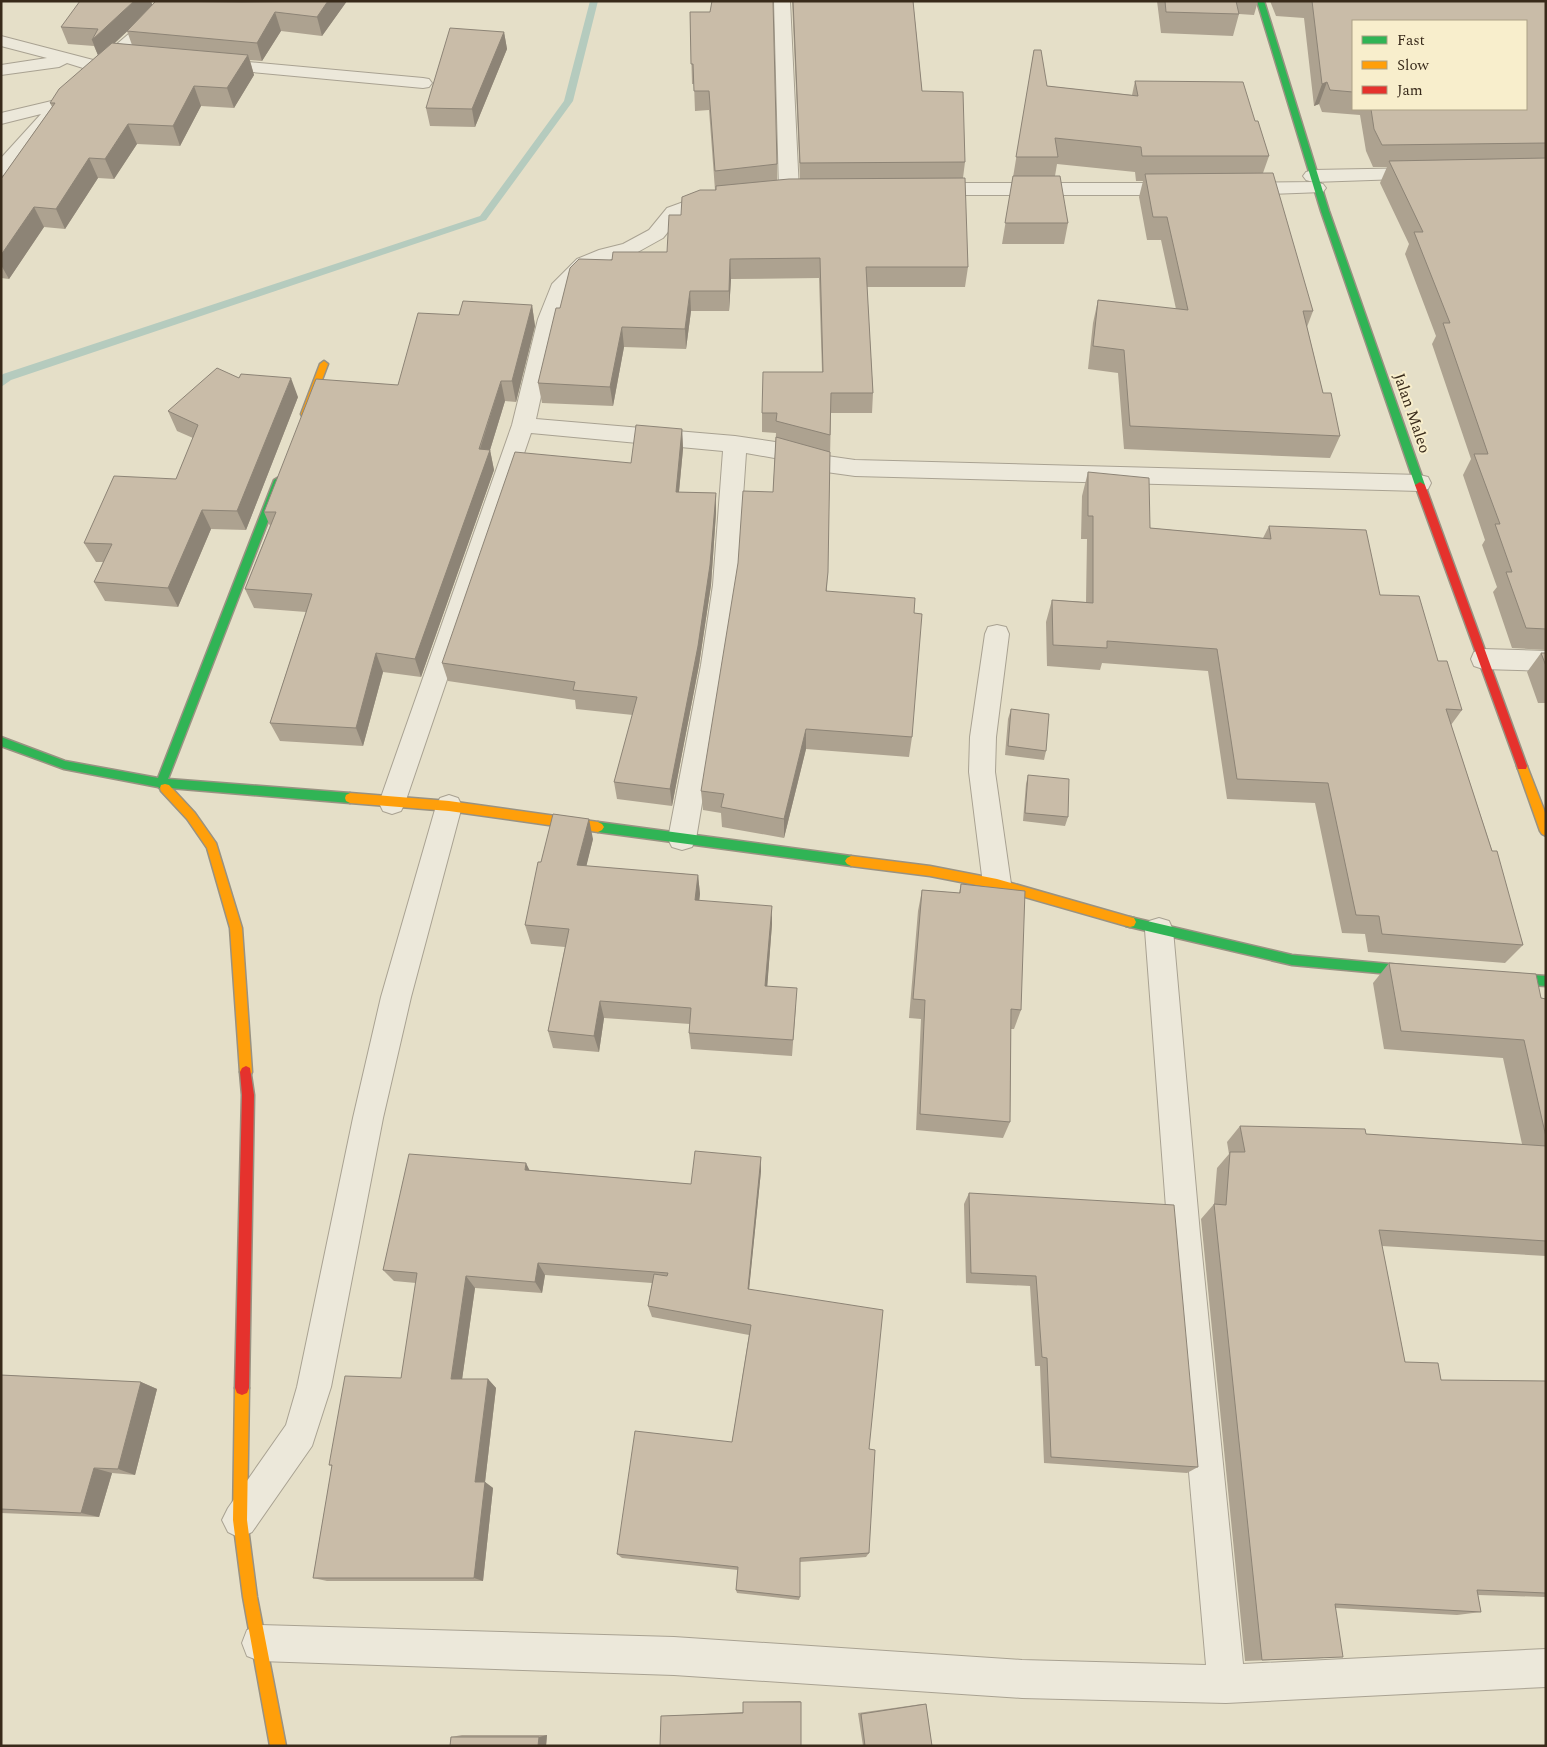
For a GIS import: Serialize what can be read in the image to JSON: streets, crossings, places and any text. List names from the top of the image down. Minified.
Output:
{"streets":{"street":["Jalan Maleo"]},"legend":["Fast","Slow","Jam"]}
